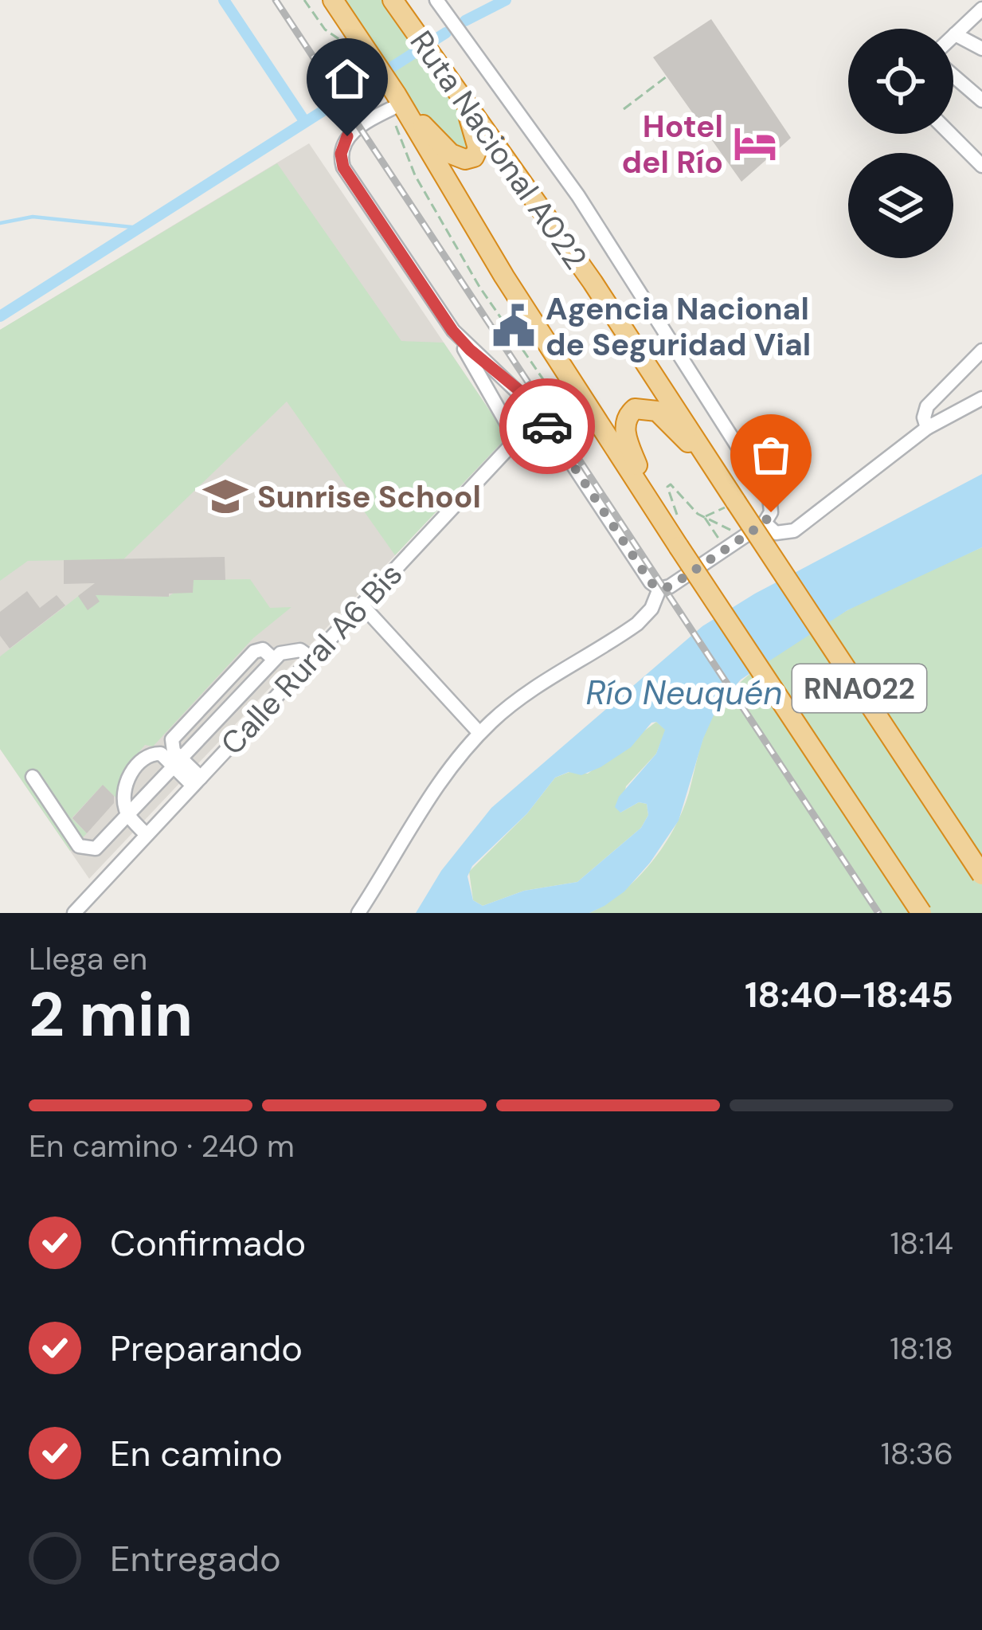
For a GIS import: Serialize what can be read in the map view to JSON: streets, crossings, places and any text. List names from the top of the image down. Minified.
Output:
{"streets":{"highway":["Ruta Nacional A022","RNA022"],"street":["Calle Rural A6 Bis"]},"water":["Río Neuquén"],"places":{"hotel":["Hotel del Río"],"public building":["Agencia Nacional de Seguridad Vial"],"school or university":["Sunrise School"]},"page":{"heading":["2 min","Llega en","18:40–18:45"],"bar":"En camino · 240 m","list":[["Confirmado","18:14"],["Preparando","18:18"],["En camino","18:36"],"Entregado"]}}
